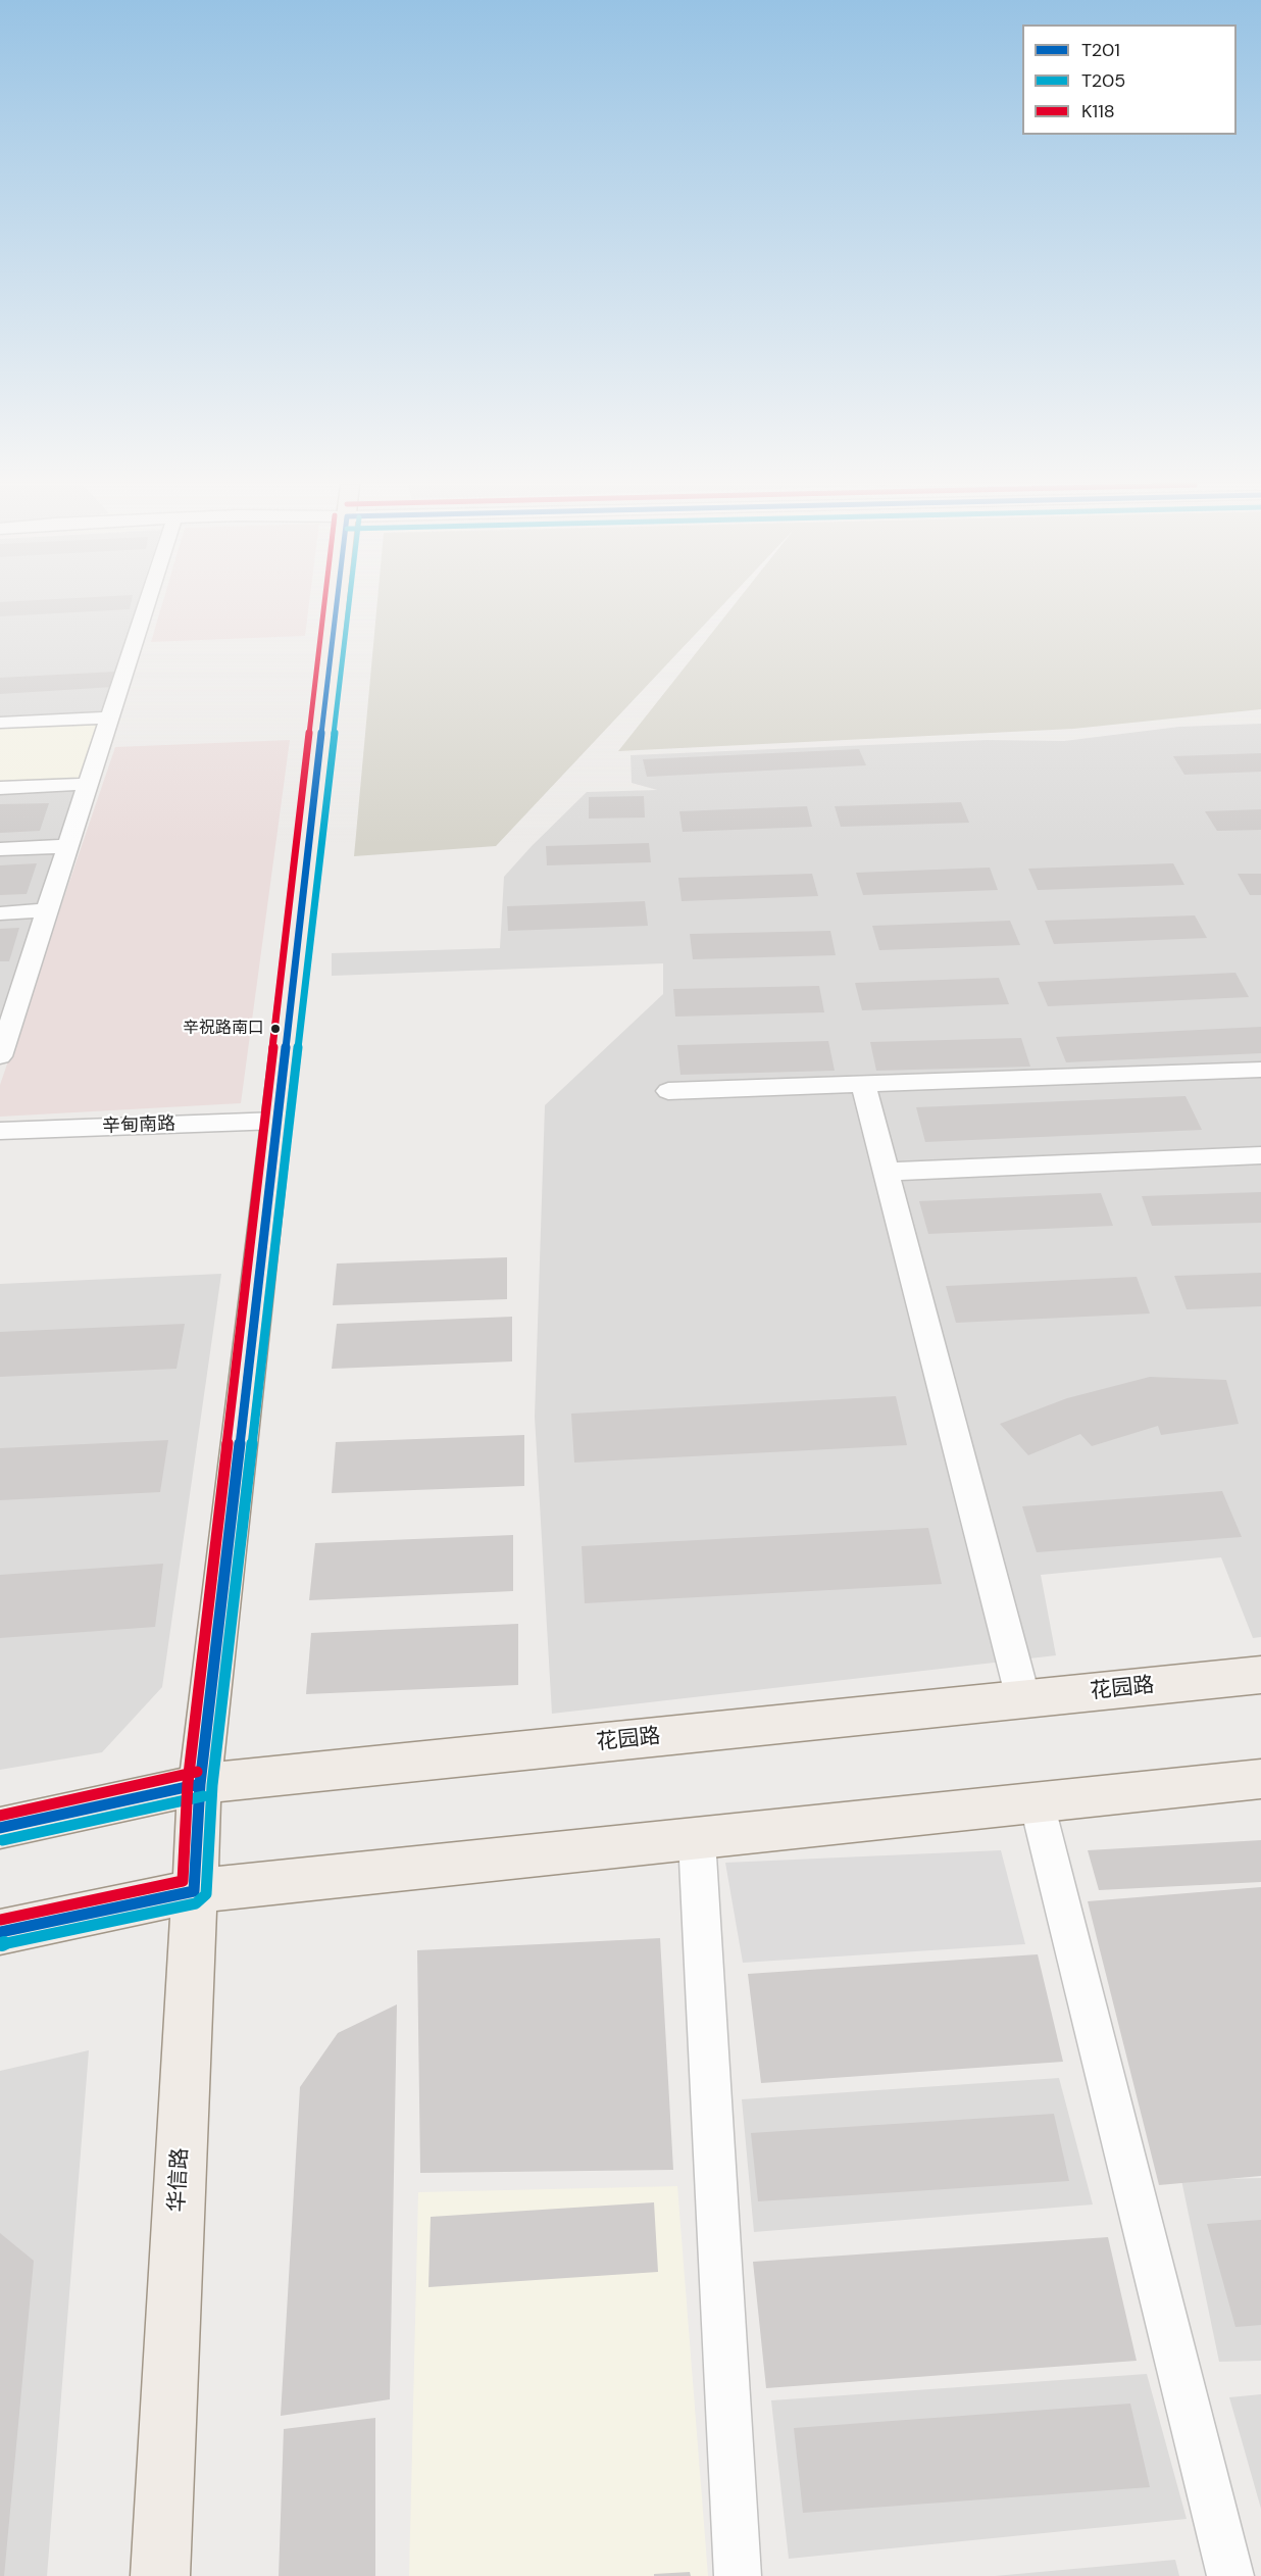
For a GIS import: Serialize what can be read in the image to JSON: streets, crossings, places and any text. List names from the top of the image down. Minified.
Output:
{"streets":{"main road":["花园路","华信路"],"street":["辛甸南路"]},"crossings":[["辛甸南路","华信路"],["花园路","华信路"]],"places":["辛祝路南口"],"lines":["transit line T201","transit line T205","transit line K118"],"legend":["T201","T205","K118"]}
